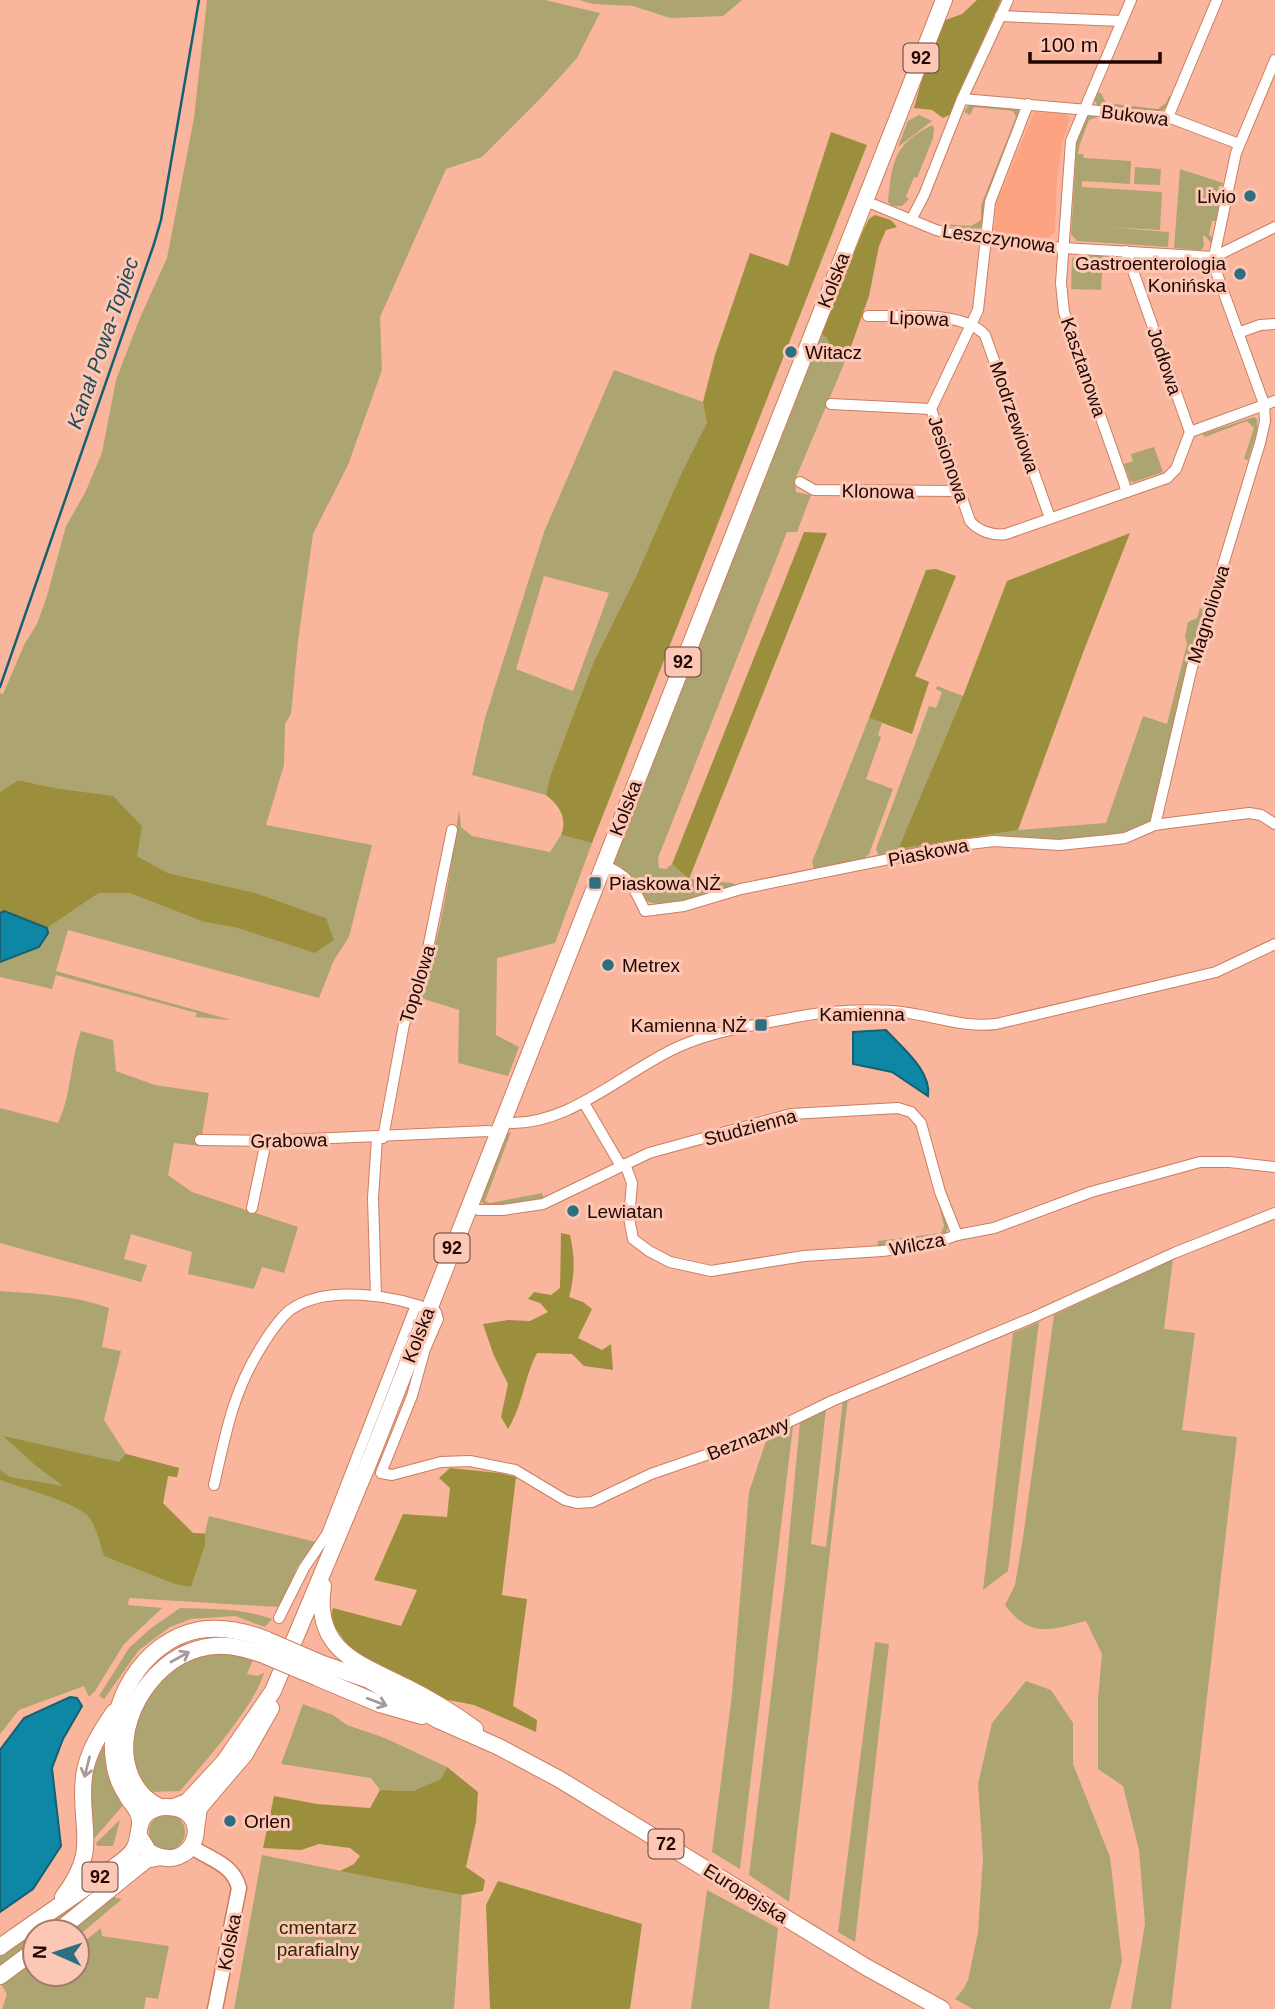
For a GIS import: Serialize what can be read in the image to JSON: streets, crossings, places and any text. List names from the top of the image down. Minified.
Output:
{"streets":{"main road":["92","Kolska","72","Europejska"],"street":["Bukowa","Leszczynowa","Lipowa","Jodłowa","Kasztanowa","Modrzewiowa","Jesionowa","Klonowa","Magnoliowa","Piaskowa","Topolowa","Kamienna","Studzienna","Grabowa","Wilcza","Beznazwy"]},"crossings":[["92","Kolska"],["92","Europejska"],["Bukowa","Kasztanowa"],["Leszczynowa","Kolska"],["Leszczynowa","Jodłowa"],["Leszczynowa","Kasztanowa"],["Leszczynowa","Jesionowa"],["Kolska","Piaskowa"],["Kolska","Kamienna"],["Kolska","Studzienna"],["Kolska","Beznazwy"],["Kolska","72"],["Kolska","Europejska"],["Lipowa","Modrzewiowa"],["Lipowa","Jesionowa"],["Jodłowa","Jesionowa"],["Kasztanowa","Jesionowa"],["Modrzewiowa","Jesionowa"],["Jesionowa","Klonowa"],["Magnoliowa","Piaskowa"],["Topolowa","Grabowa"],["Kamienna","Wilcza"],["Studzienna","Wilcza"],["72","Europejska"]],"water":["Kanał Powa-Topiec"],"parks":["cmentarz parafialny"],"places":{"other":["Livio","Gastroenterologia Konińska","Witacz","Metrex","Lewiatan","Orlen"],"transit":["Piaskowa NŻ","Kamienna NŻ"]},"scale_bar":"100 m","north":"left"}
